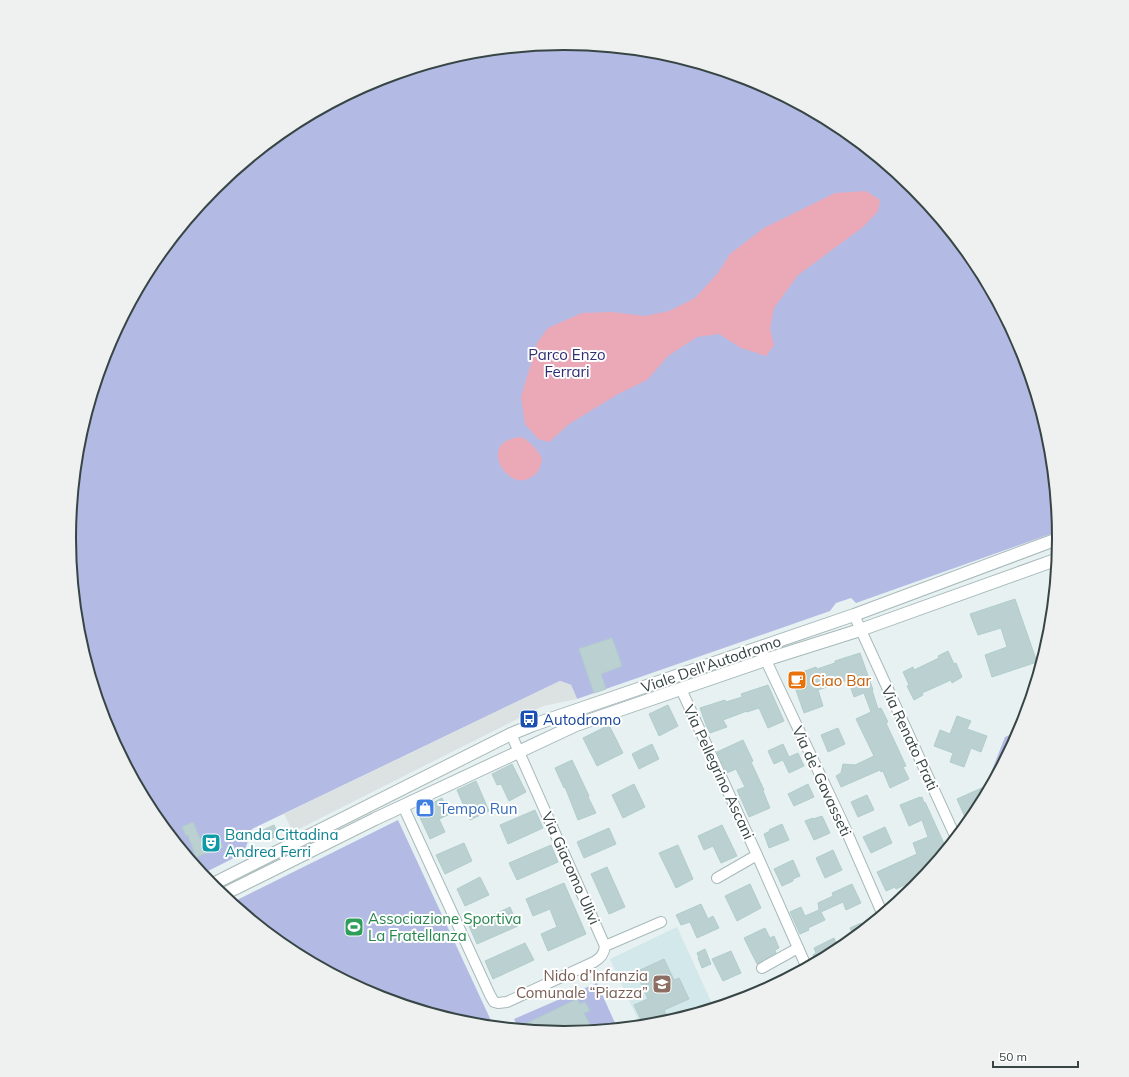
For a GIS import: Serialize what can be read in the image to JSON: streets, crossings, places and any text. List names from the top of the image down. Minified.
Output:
{"streets":{"street":["Viale Dell'Autodromo","Via Renato Prati","Via Pellegrino Ascani","Via de’ Gavasseti","Via Giacomo Ulivi"]},"crossings":[["Viale Dell'Autodromo","Via Renato Prati"],["Viale Dell'Autodromo","Via Pellegrino Ascani"],["Viale Dell'Autodromo","Via de’ Gavasseti"],["Viale Dell'Autodromo","Via Giacomo Ulivi"]],"parks":["Parco Enzo Ferrari"],"places":{"cafe":["Ciao Bar"],"bus stop":["Autodromo"],"shop":["Tempo Run"],"theatre":["Banda Cittadina Andrea Ferri"],"sports":["Associazione Sportiva La Fratellanza"],"school or university":["Nido d’Infanzia Comunale “Piazza”"]},"scale_bar":"50 m"}
